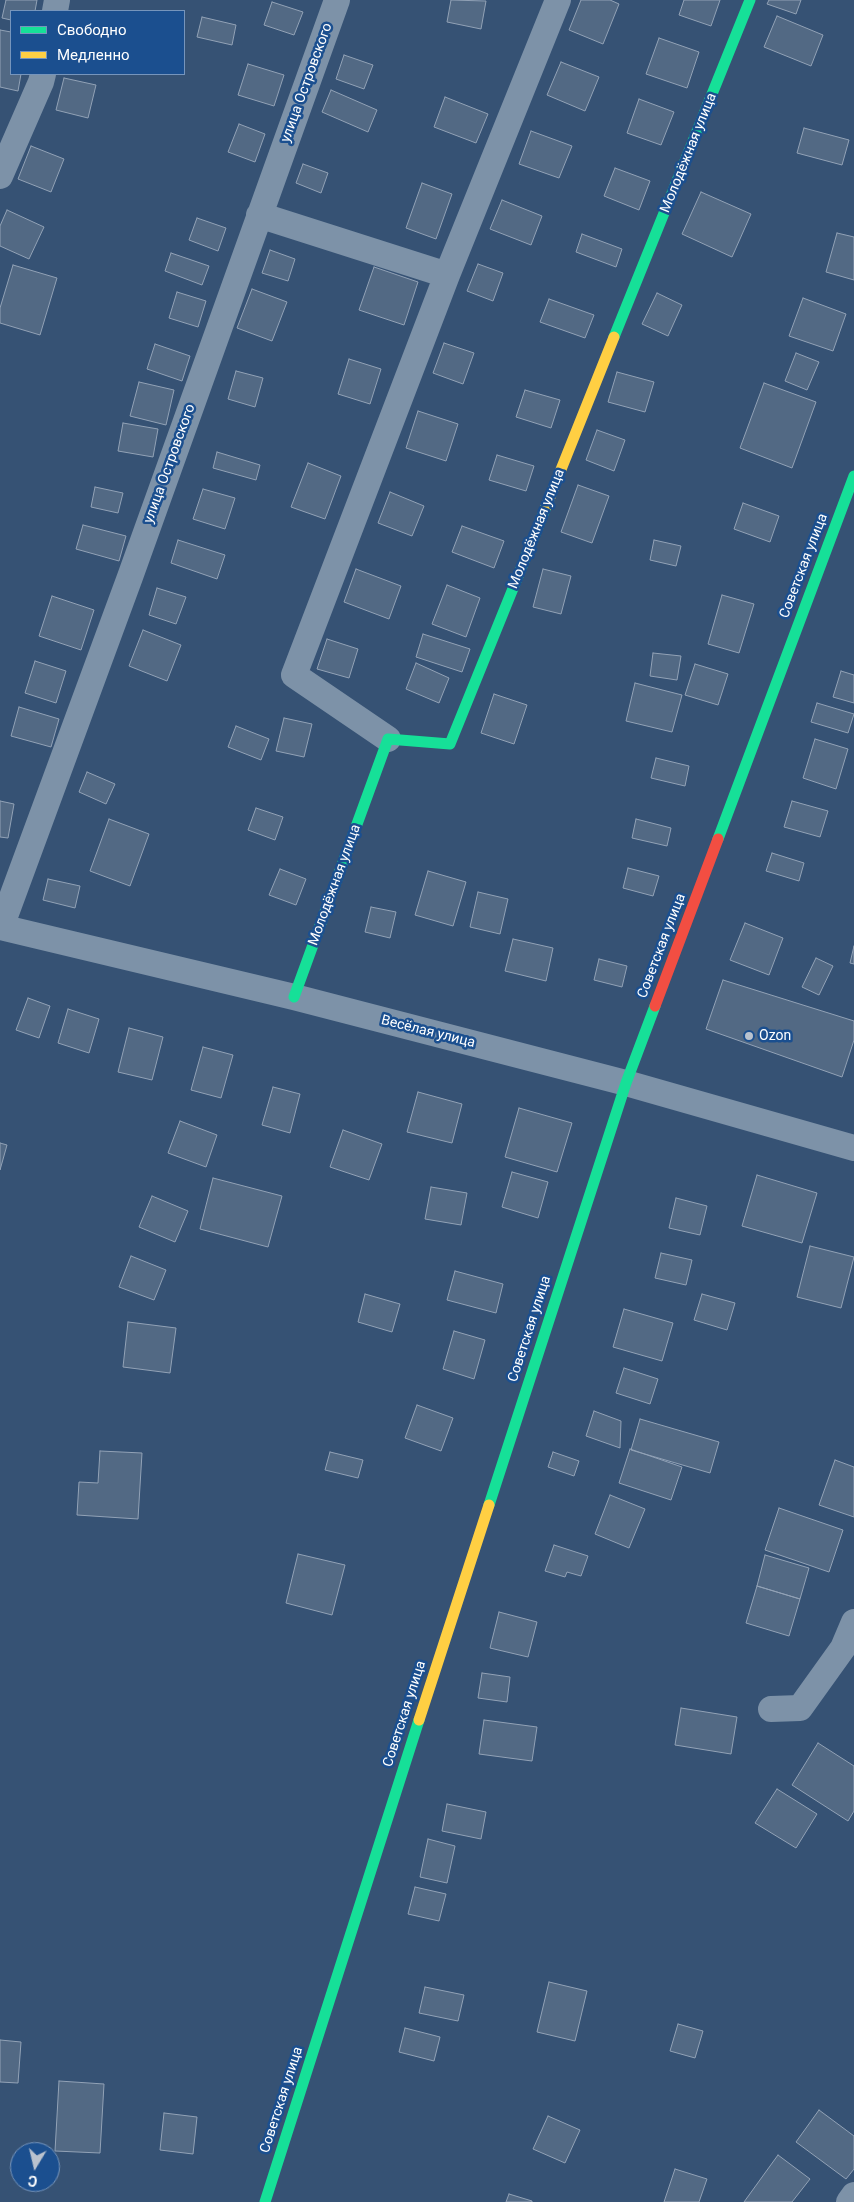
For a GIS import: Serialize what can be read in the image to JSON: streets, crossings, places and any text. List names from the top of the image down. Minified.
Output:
{"streets":{"main road":["Молодёжная улица","Советская улица"],"street":["улица Островского","Весёлая улица"]},"crossings":[["улица Островского","Весёлая улица"],["Молодёжная улица","Весёлая улица"],["Советская улица","Весёлая улица"]],"places":["Ozon"],"legend":["Свободно","Медленно"],"north":"bottom"}
